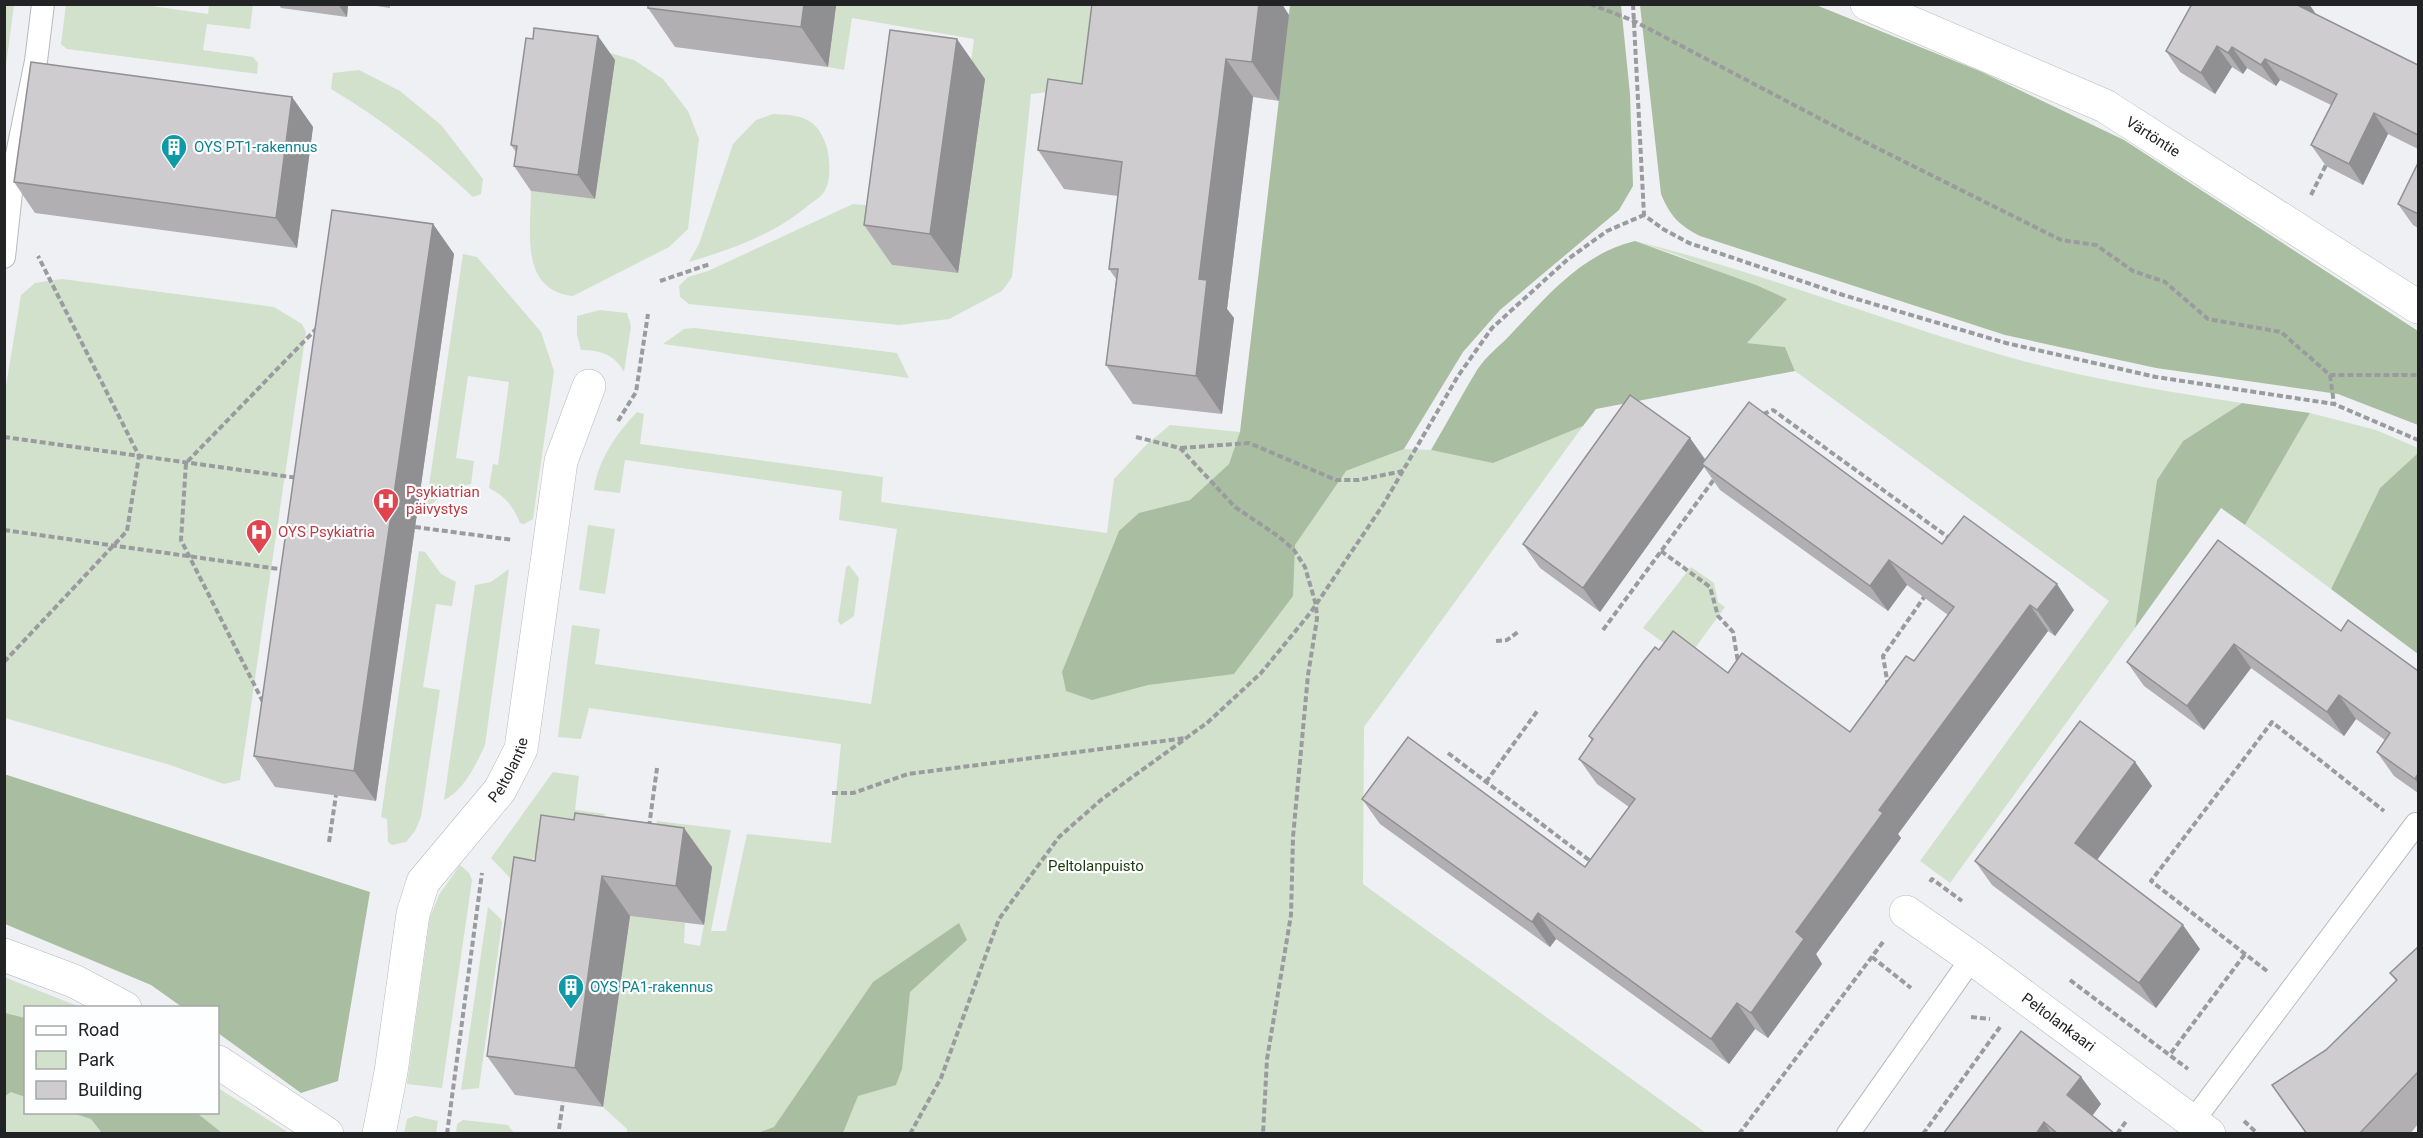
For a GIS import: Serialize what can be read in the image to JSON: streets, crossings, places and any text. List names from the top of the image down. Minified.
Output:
{"streets":{"street":["Värtöntie","Peltolantie","Peltolankaari"]},"parks":["Peltolanpuisto"],"places":{"building":["OYS PT1-rakennus","OYS PA1-rakennus"],"hospital":["Psykiatrian päivystys","OYS Psykiatria"]},"legend":["Road","Park","Building"]}
